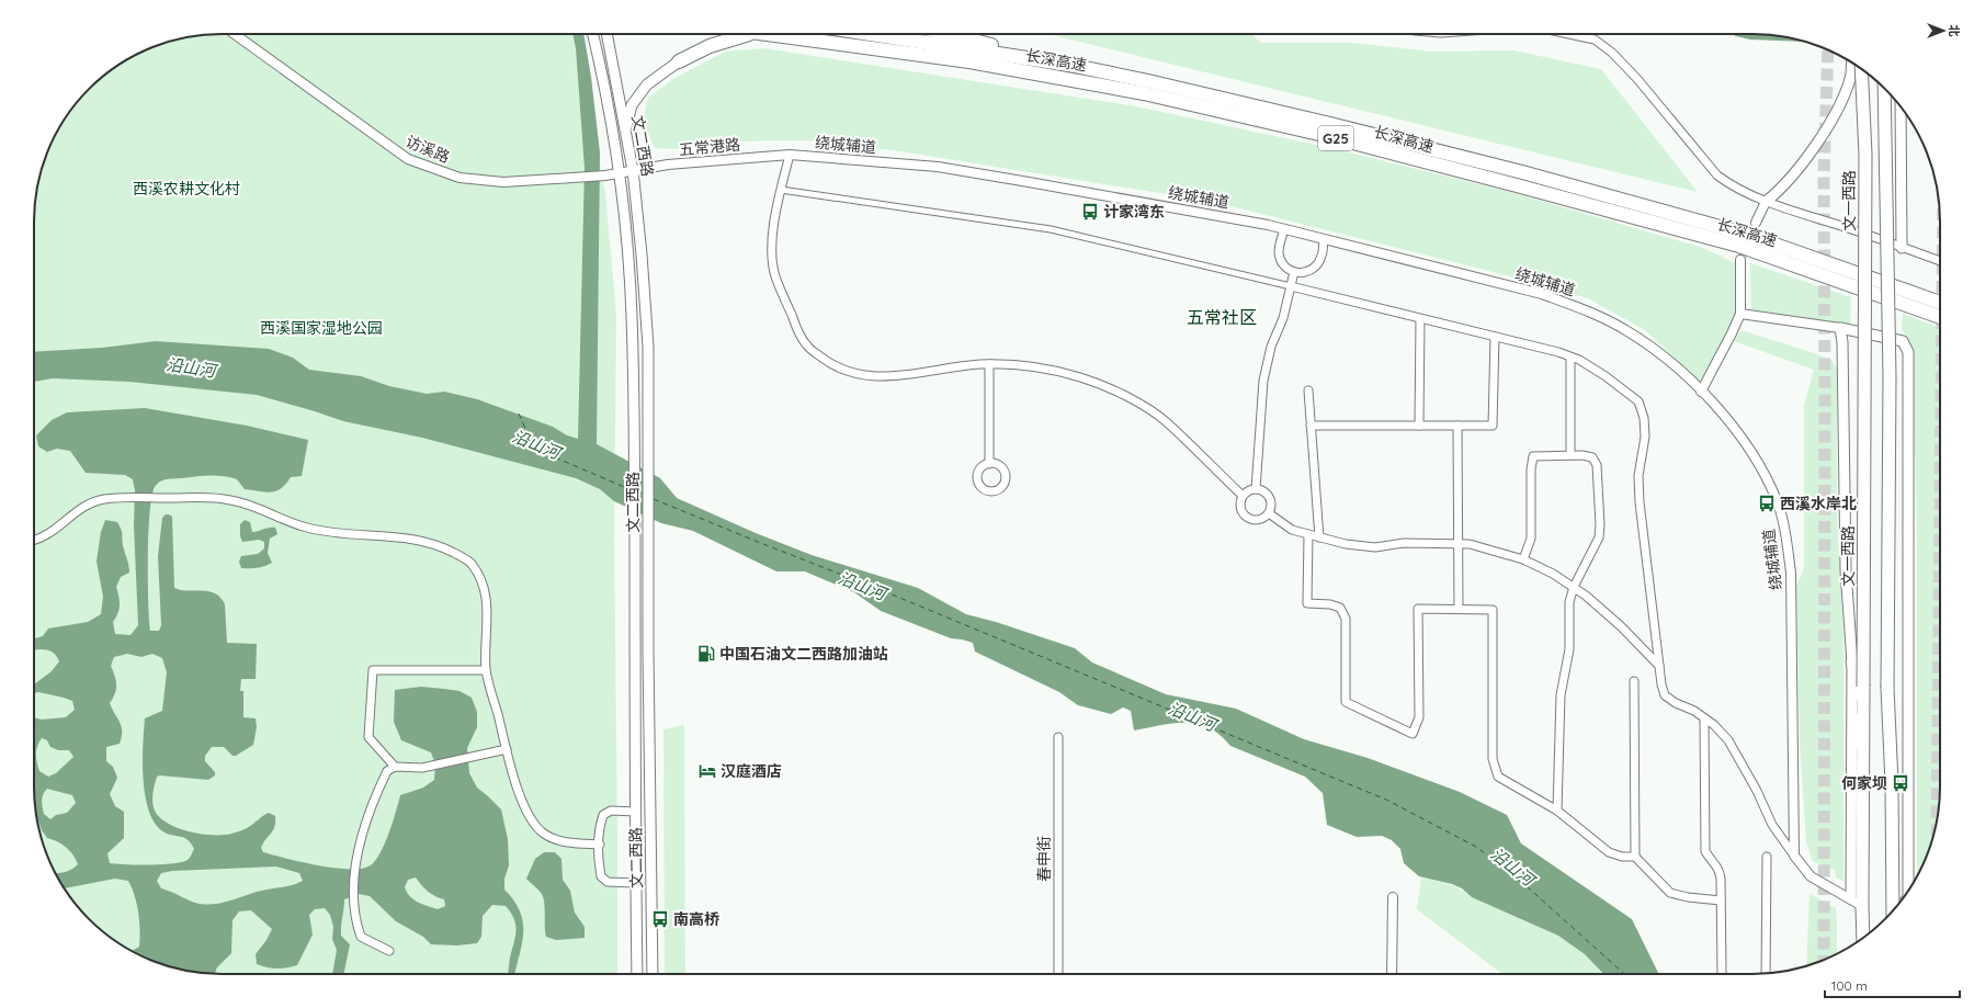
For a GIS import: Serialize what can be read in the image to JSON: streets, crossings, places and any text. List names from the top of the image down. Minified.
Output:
{"streets":{"highway":["长深高速","G25"],"main road":["文二西路","文一西路"],"street":["绕城辅道","五常港路","访溪路","春申街"]},"crossings":[["绕城辅道","五常港路"],["文二西路","五常港路"],["文二西路","访溪路"],["五常港路","访溪路"]],"districts":["五常社区"],"water":["沿山河"],"parks":["西溪农耕文化村","西溪国家湿地公园"],"places":{"bus stop":["计家湾东","西溪水岸北","何家坝","南高桥"],"fuel station":["中国石油文二西路加油站"],"hotel":["汉庭酒店"]},"scale_bar":"100 m","north":"right"}
